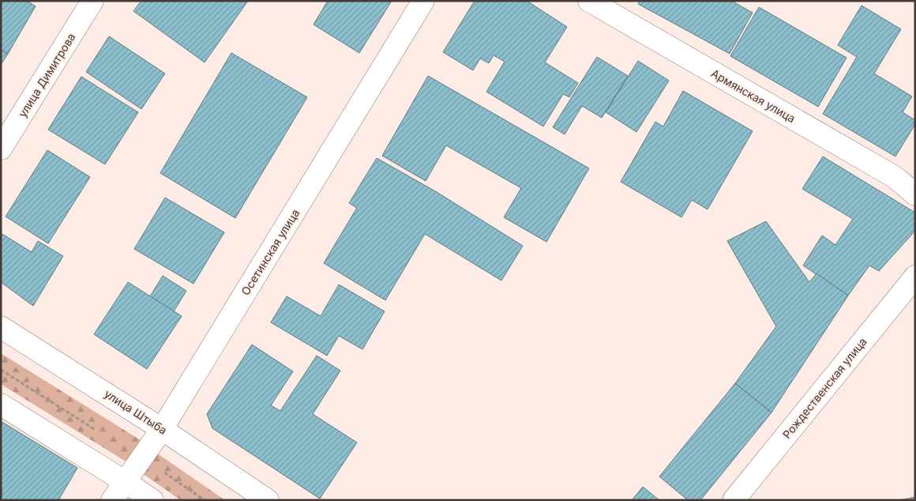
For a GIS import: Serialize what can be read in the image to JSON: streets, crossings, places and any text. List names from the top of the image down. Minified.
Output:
{"streets":{"street":["улица Димитрова","Армянская улица","Осетинская улица","Рождественская улица","улица Штыба"]},"crossings":[["Осетинская улица","улица Штыба"]]}
